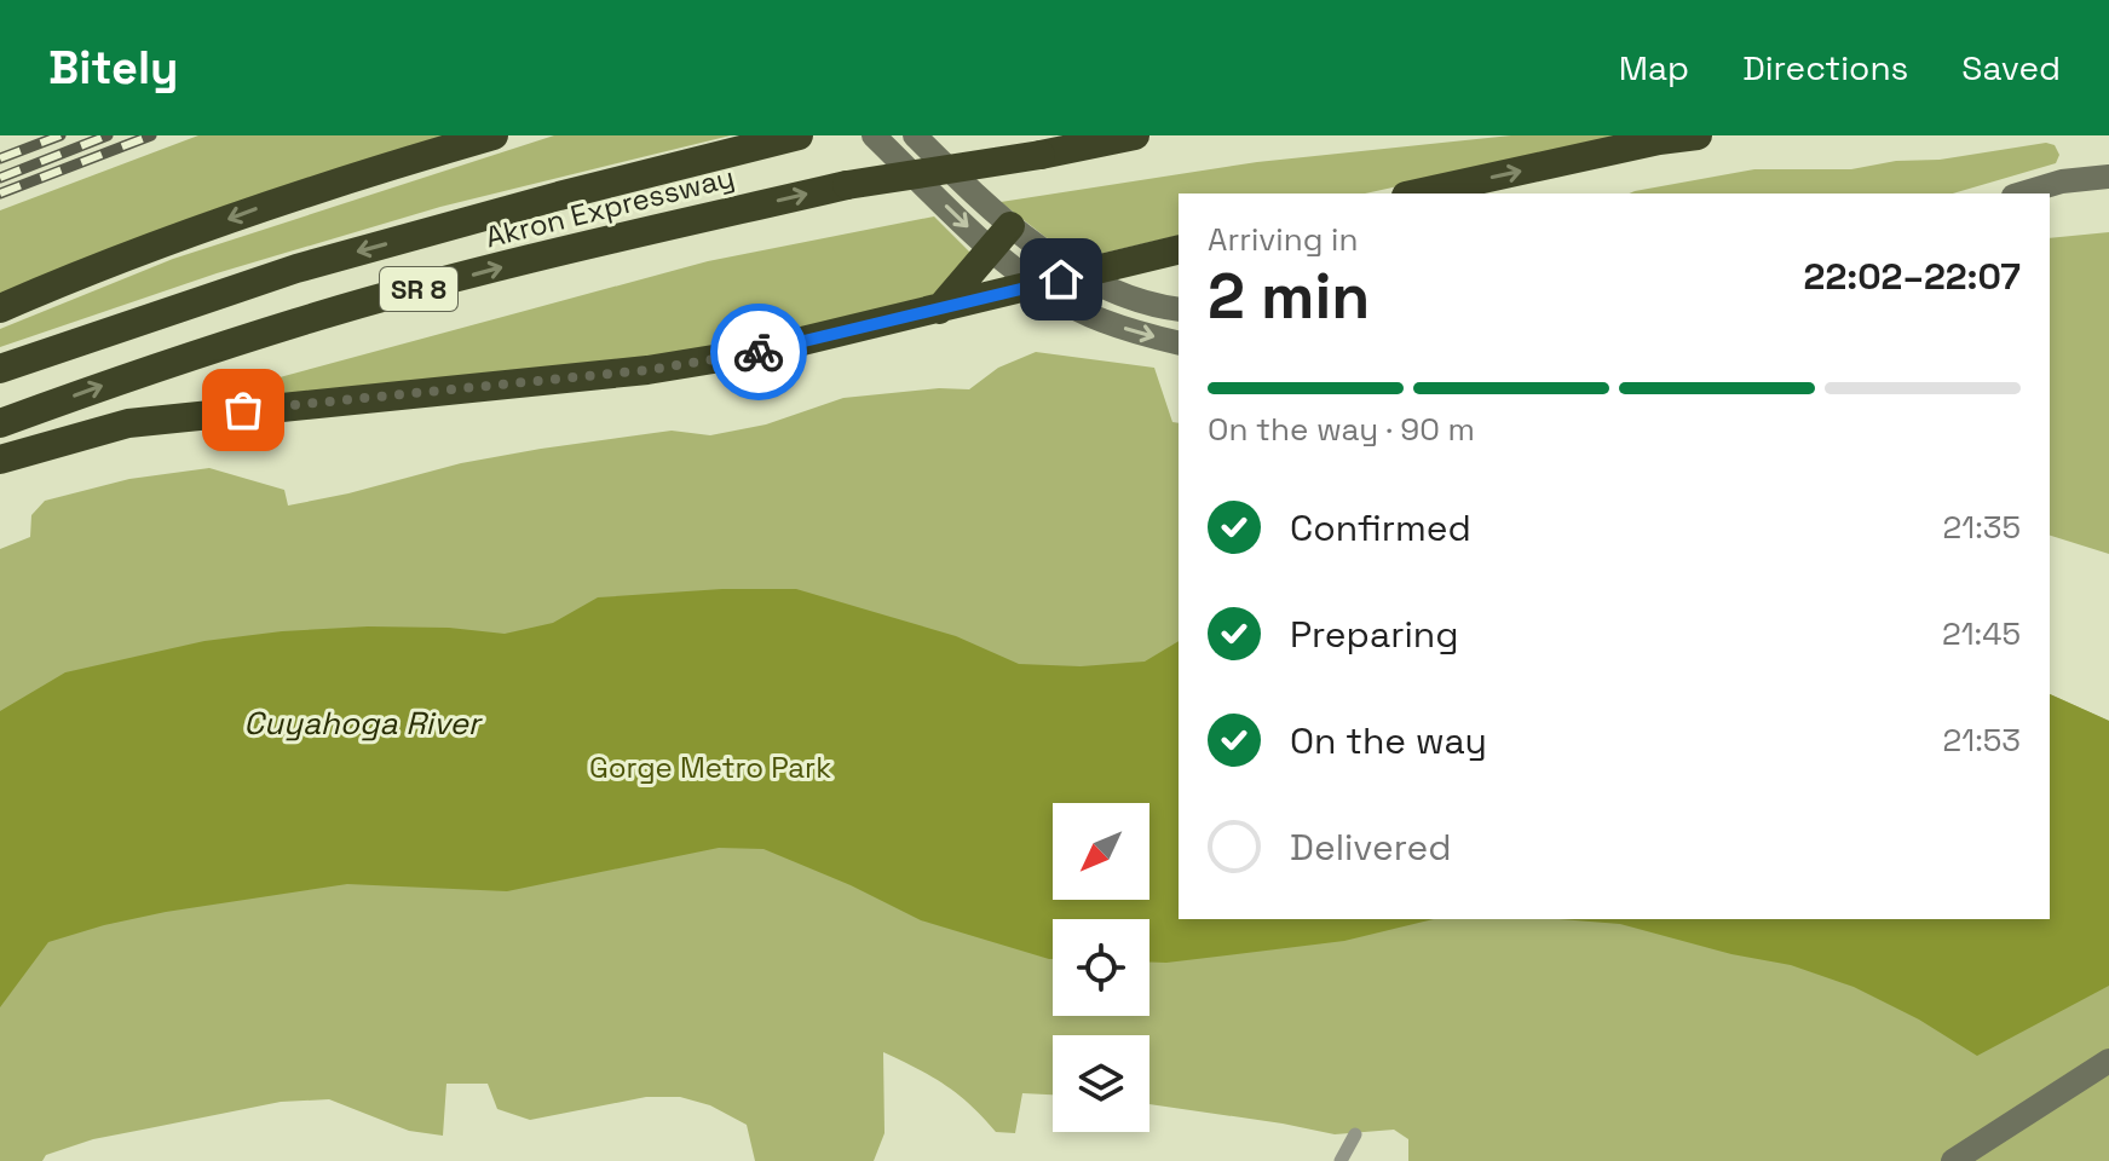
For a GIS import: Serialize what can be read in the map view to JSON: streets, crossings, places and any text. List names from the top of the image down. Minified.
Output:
{"streets":{"highway":["Akron Expressway","SR 8"]},"water":["Cuyahoga River"],"parks":["Gorge Metro Park"],"north":"bottom left","page":{"header":"Bitely","nav":["Map","Directions","Saved"],"heading":["2 min","Arriving in","22:02–22:07"],"bar":"On the way · 90 m","list":[["Confirmed","21:35"],["Preparing","21:45"],["On the way","21:53"],"Delivered"]}}
